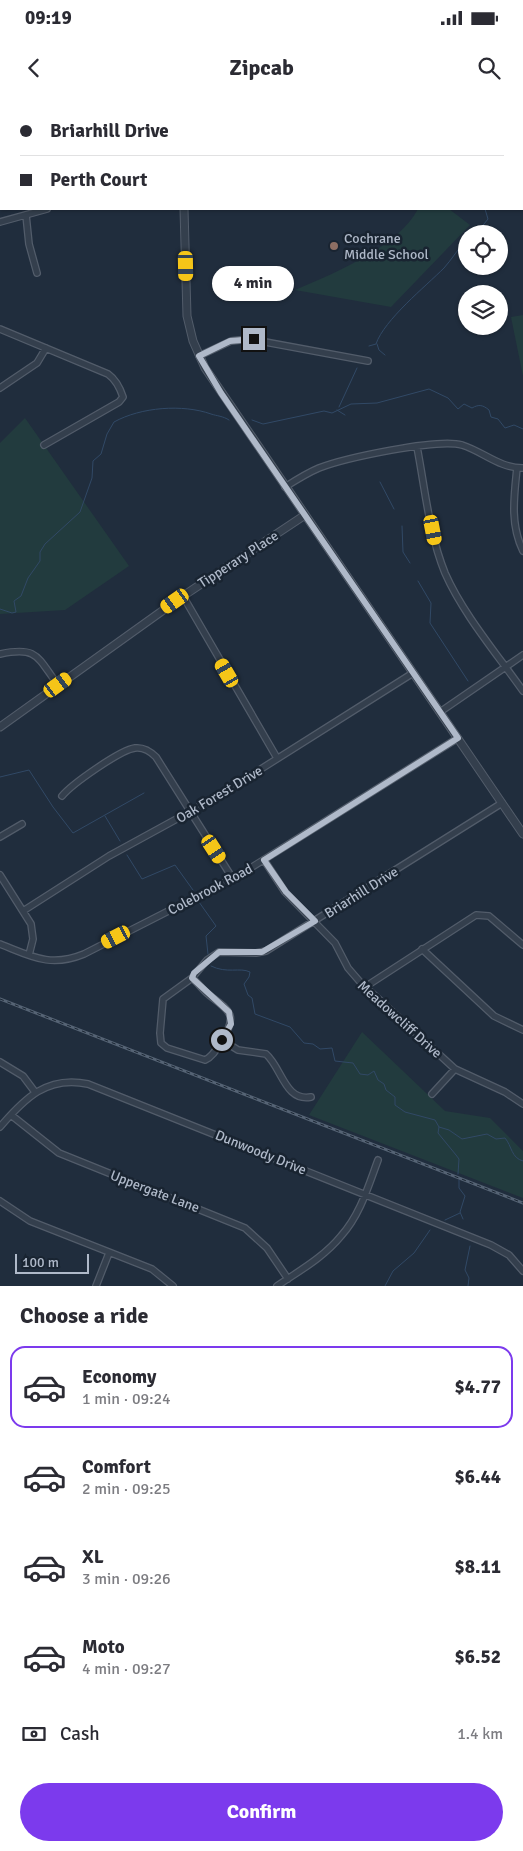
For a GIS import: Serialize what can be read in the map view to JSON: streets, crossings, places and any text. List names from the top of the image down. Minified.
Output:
{"streets":{"street":["Tipperary Place","Oak Forest Drive","Colebrook Road","Briarhill Drive","Meadowcliff Drive","Dunwoody Drive","Uppergate Lane"]},"crossings":[["Colebrook Road","Meadowcliff Drive"],["Briarhill Drive","Meadowcliff Drive"],["Dunwoody Drive","Uppergate Lane"]],"places":["Cochrane Middle School"],"scale_bar":"100 m","page":{"status":"09:19","header":"Zipcab","banner":["Briarhill Drive","Perth Court"],"bubble":"4 min","scale":"100 m","heading":"Choose a ride","list":[{"name":"Economy","note":"1 min · 09:24","value":"$4.77"},{"name":"Comfort","note":"2 min · 09:25","value":"$6.44"},{"name":"XL","note":"3 min · 09:26","value":"$8.11"},{"name":"Moto","note":"4 min · 09:27","value":"$6.52"}],"pay":["Cash","1.4 km"],"buttons":"Confirm"}}
